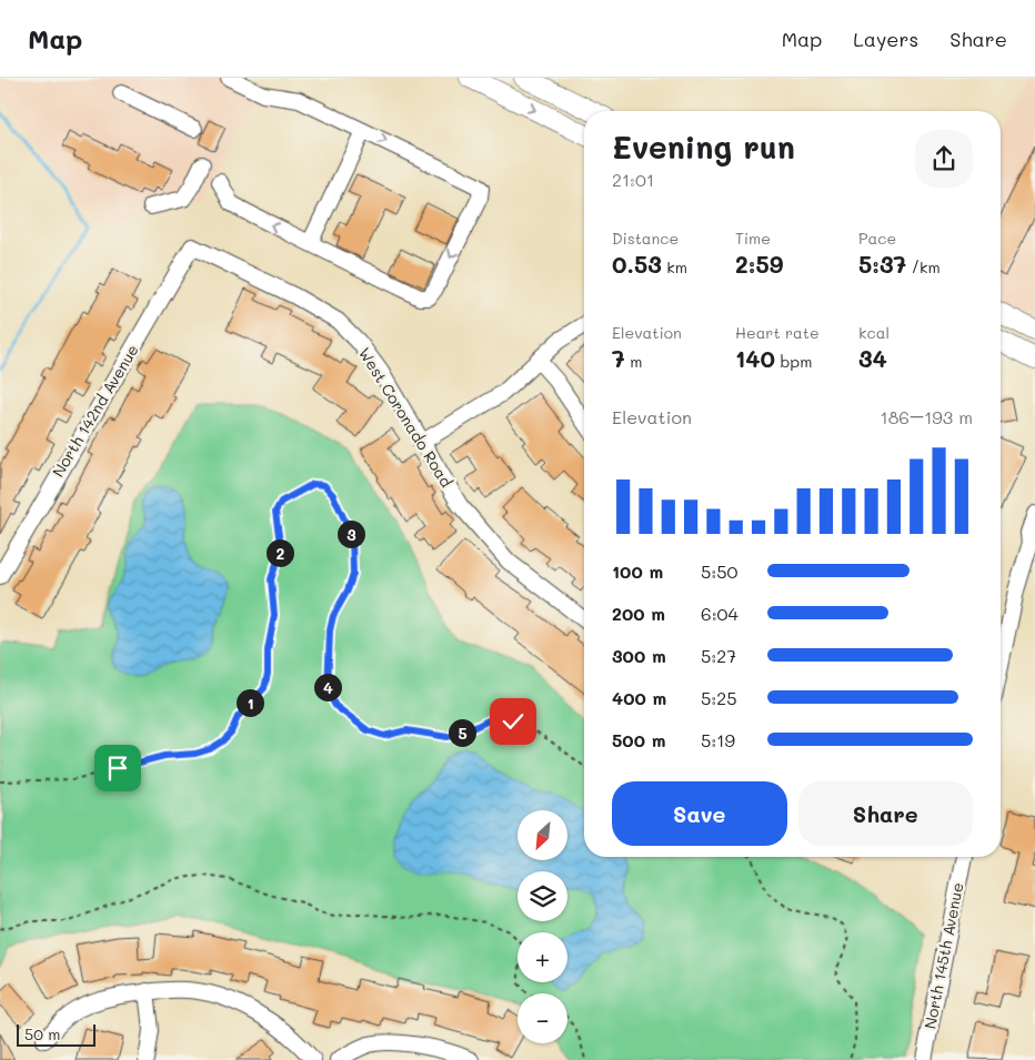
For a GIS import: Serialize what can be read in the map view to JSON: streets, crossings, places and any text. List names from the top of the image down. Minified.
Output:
{"streets":{"street":["North 142nd Avenue","West Coronado Road","North 145th Avenue"]},"crossings":[["North 142nd Avenue","West Coronado Road"]],"scale_bar":"50 m","north":"bottom left","page":{"header":"Map","nav":["Map","Layers","Share"],"heading":["Evening run","21:01"],"stats":[["Distance","0.53 km"],["Time","2:59"],["Pace","5:37 /km"],["Elevation","7 m"],["Heart rate","140 bpm"],["kcal","34"]],"chart":["Elevation","186–193 m"],"pins":["3","2","4","1","5"],"list":[{"name":"100 m","note":"5:50"},{"name":"200 m","note":"6:04"},{"name":"300 m","note":"5:27"},{"name":"400 m","note":"5:25"},{"name":"500 m","note":"5:19"}],"buttons":["Save","Share"],"map_buttons":["+","−"],"scale":"50 m"}}
